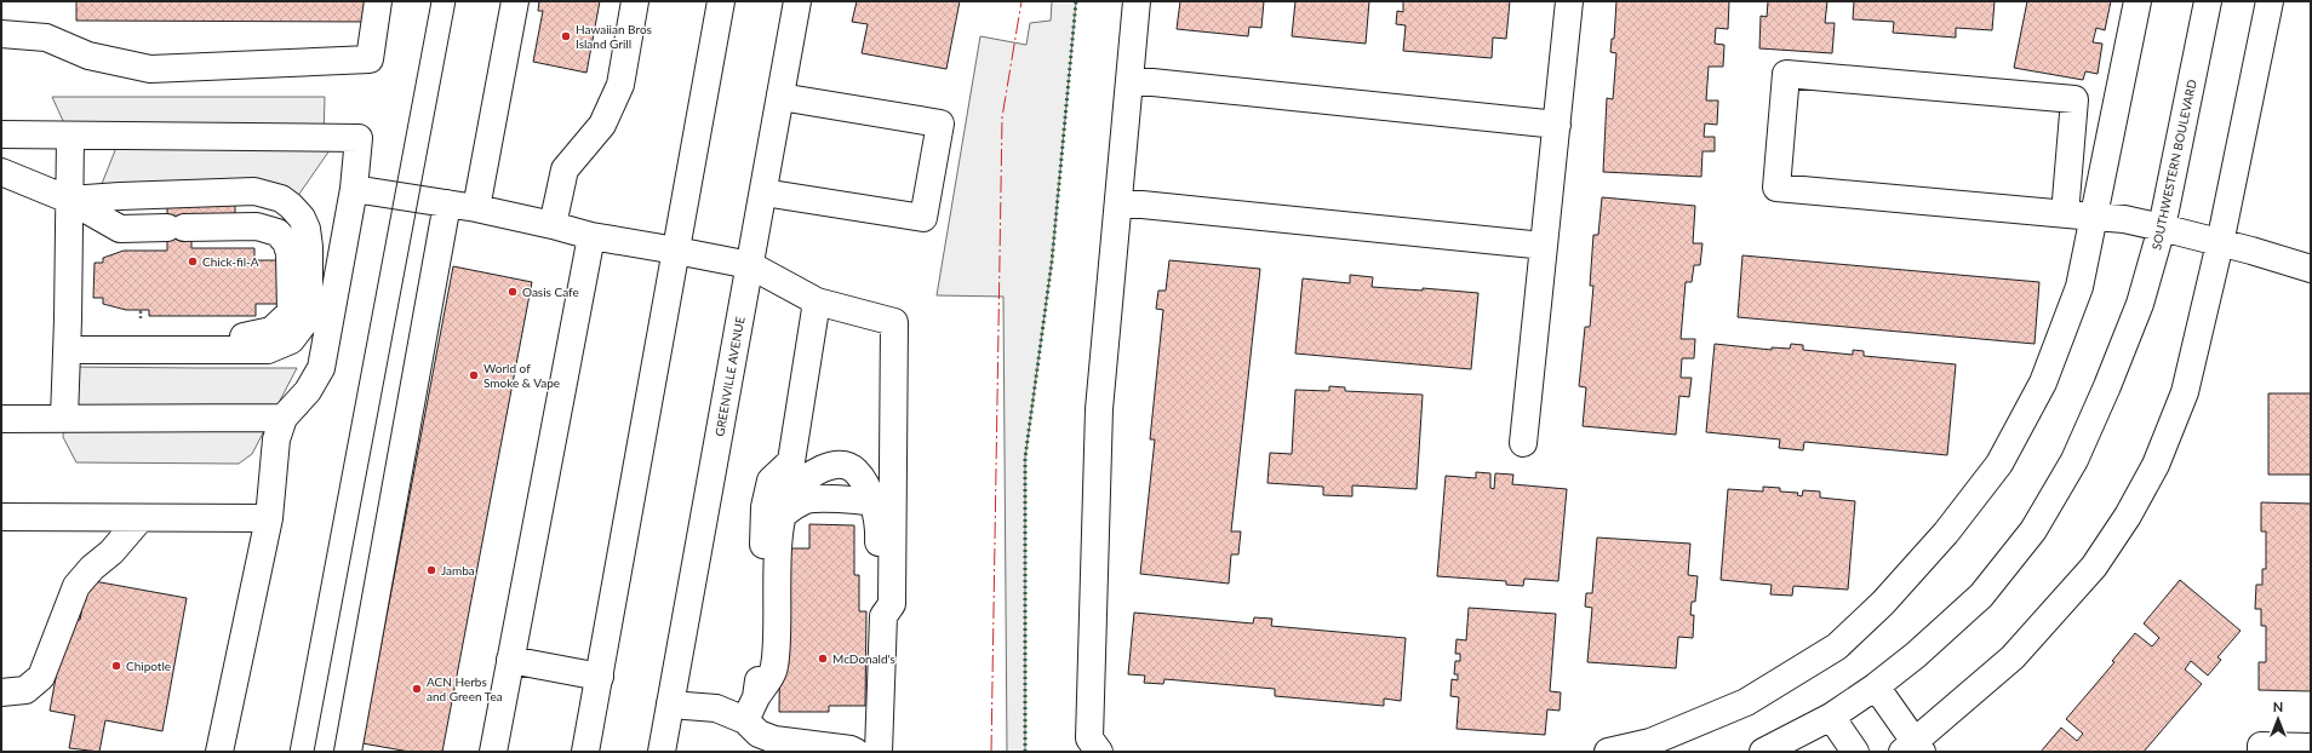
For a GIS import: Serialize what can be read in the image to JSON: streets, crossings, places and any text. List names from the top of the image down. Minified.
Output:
{"streets":{"street":["SOUTHWESTERN BOULEVARD","GREENVILLE AVENUE"]},"places":["Hawaiian Bros Island Grill","Chick-fil-A","Oasis Cafe","World of Smoke & Vape","Jamba","McDonald's","Chipotle","ACN Herbs and Green Tea"],"north":"top"}
